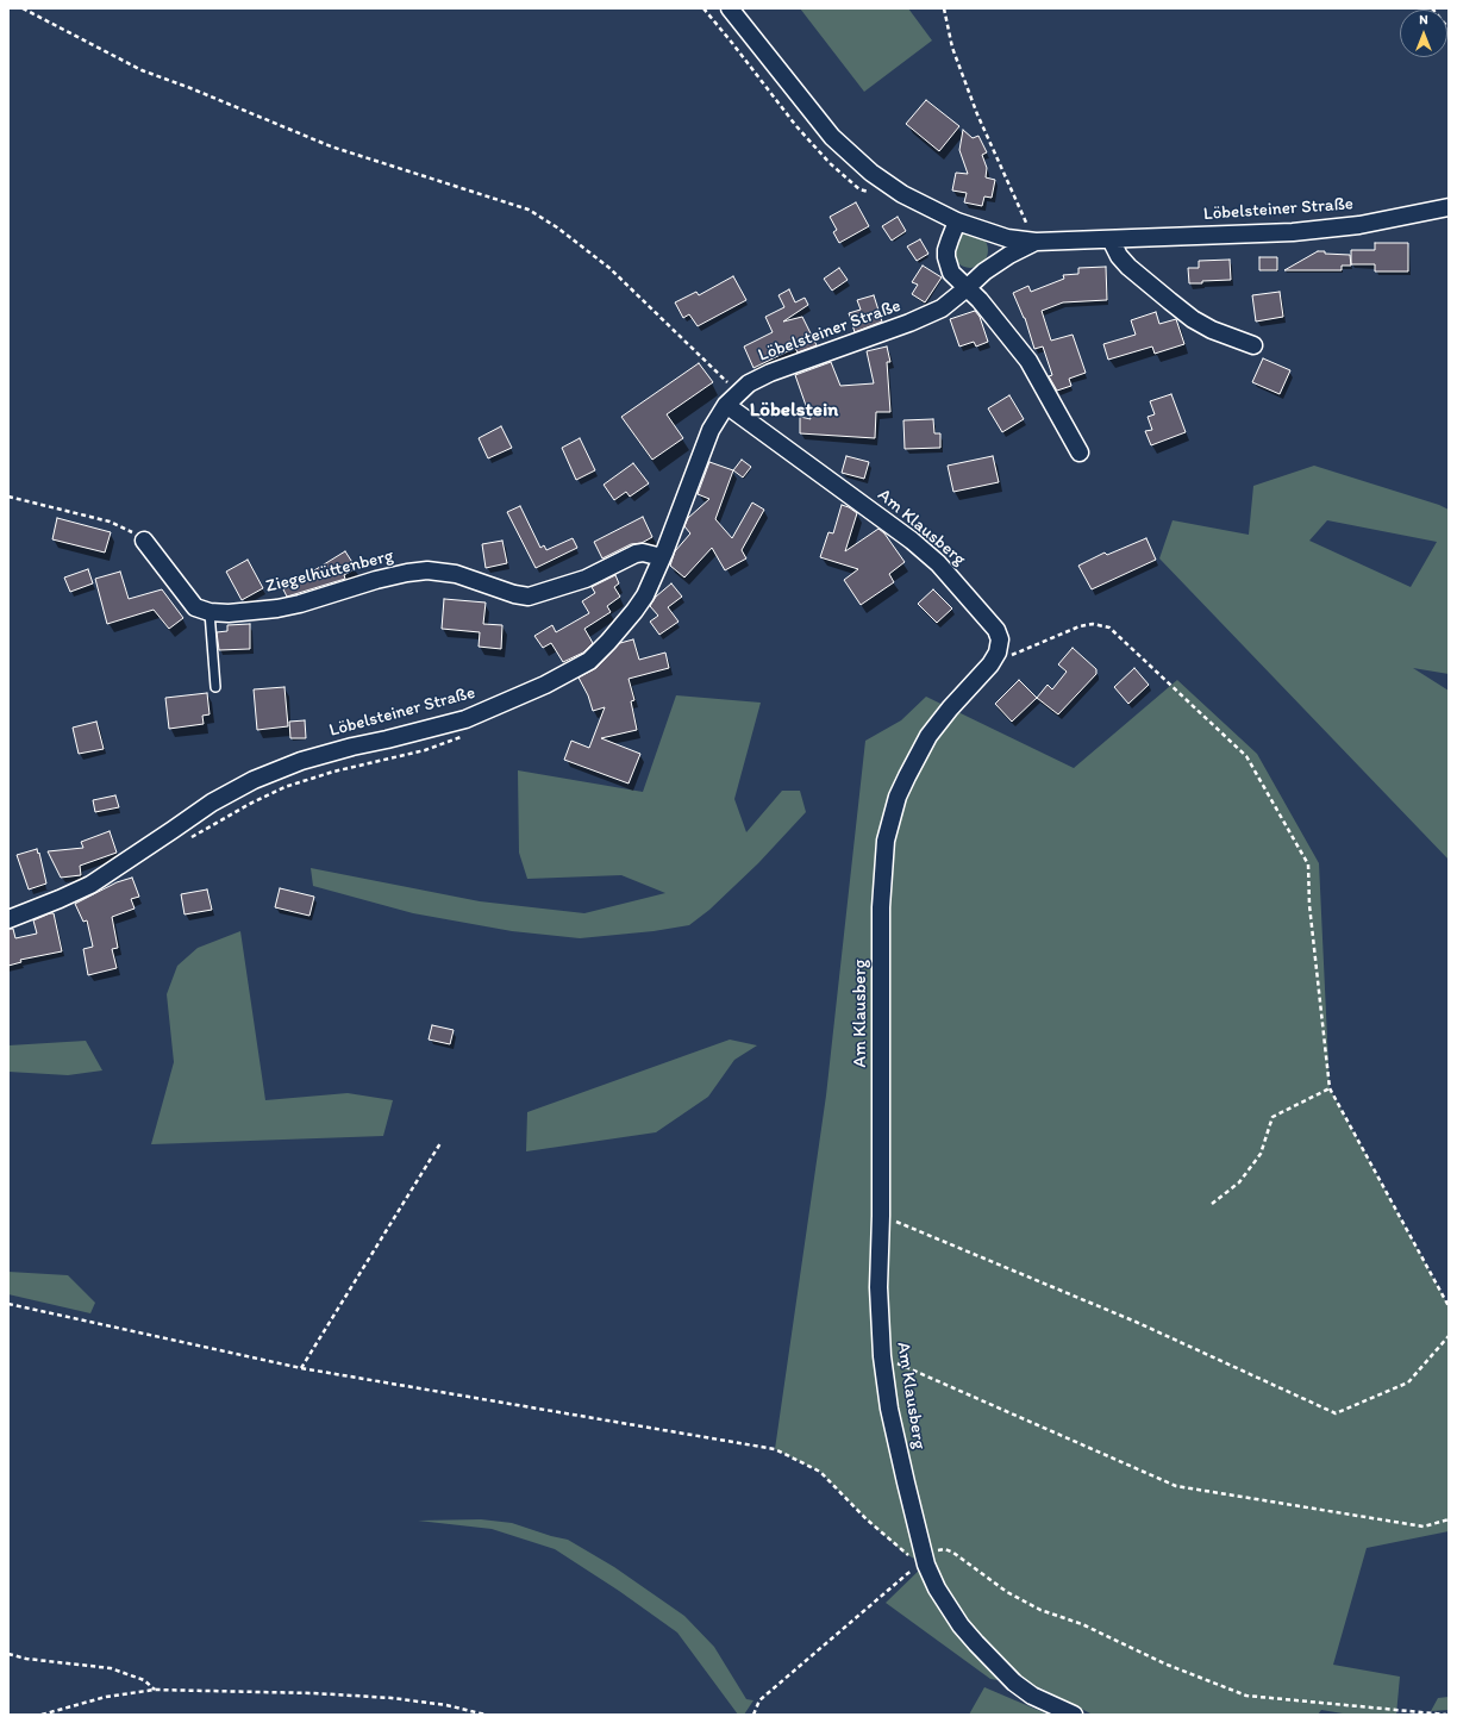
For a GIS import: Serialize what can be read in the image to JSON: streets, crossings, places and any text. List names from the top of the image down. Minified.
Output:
{"streets":{"street":["Löbelsteiner Straße","Am Klausberg","Ziegelhüttenberg"]},"crossings":[["Löbelsteiner Straße","Am Klausberg"],["Löbelsteiner Straße","Ziegelhüttenberg"]],"districts":["Löbelstein"],"north":"top"}
